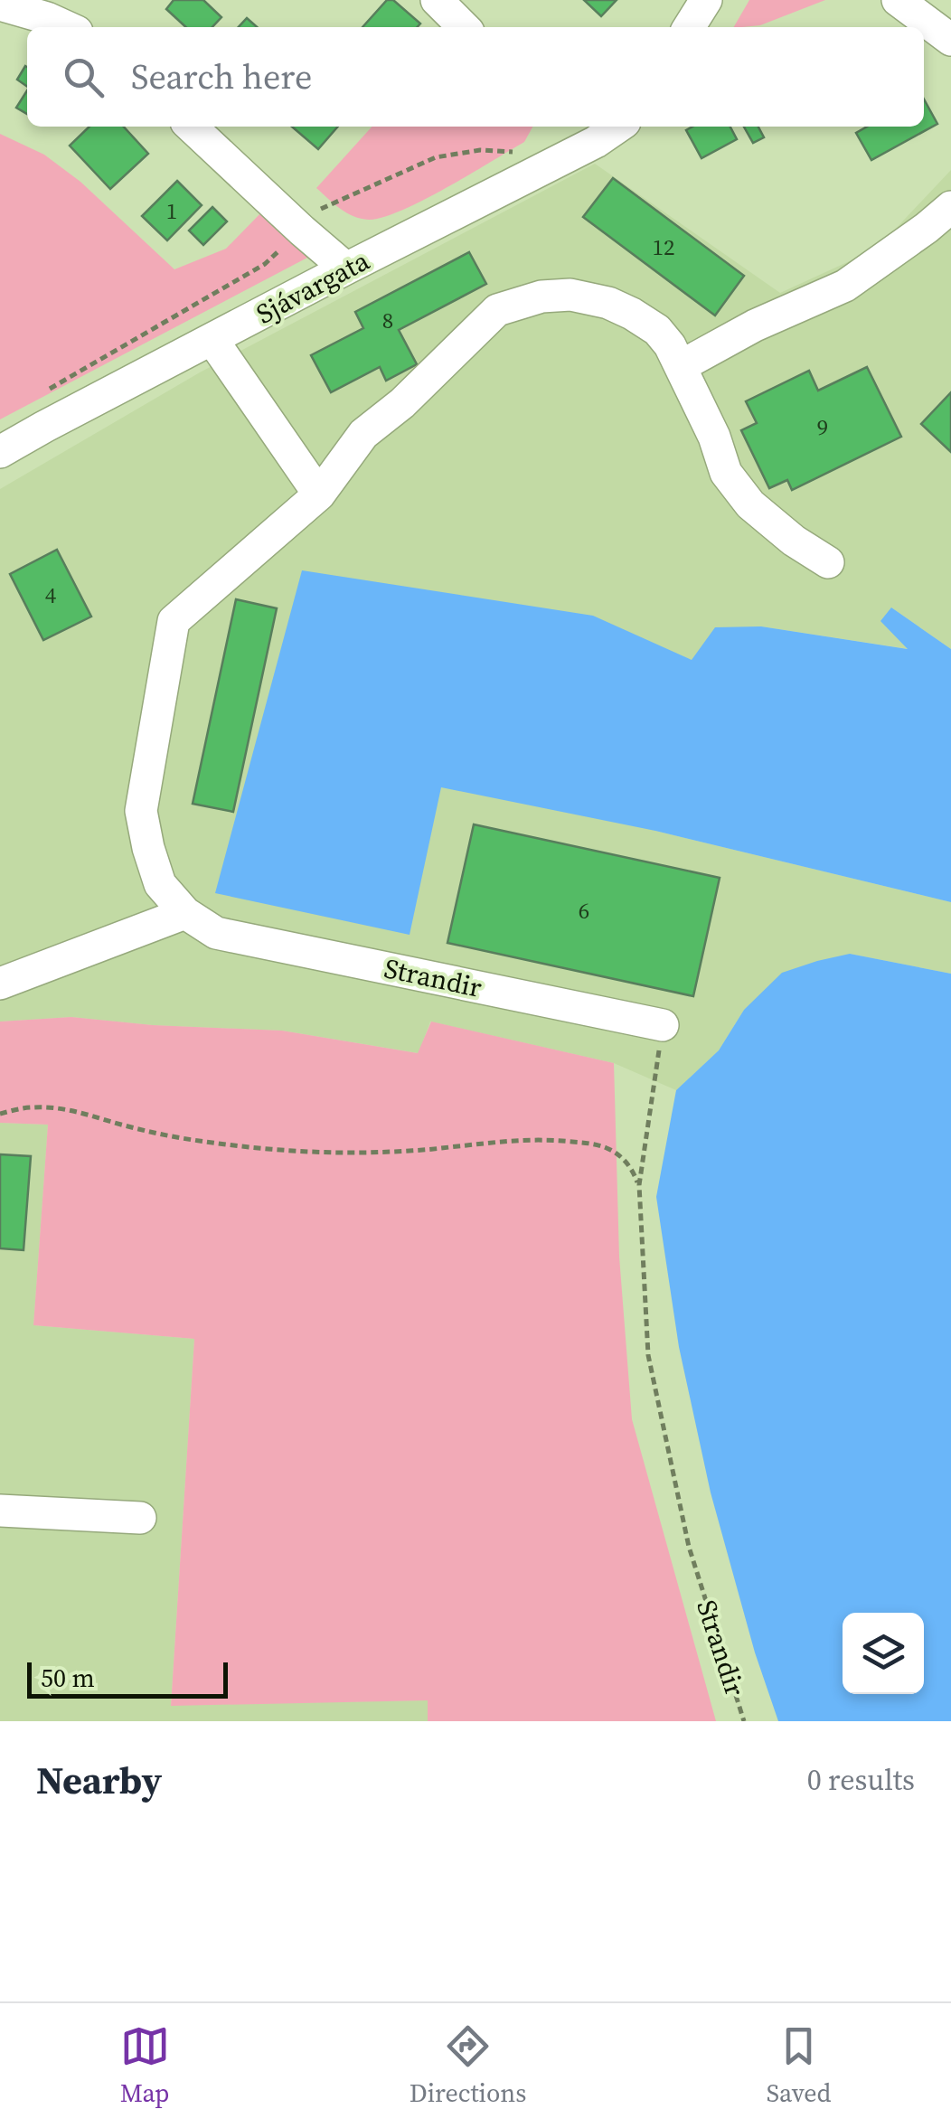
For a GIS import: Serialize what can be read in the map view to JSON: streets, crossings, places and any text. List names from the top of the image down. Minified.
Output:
{"streets":{"street":["Sjávargata","Strandir"]},"house_numbers":["1","12","8","9","4","6"],"scale_bar":"50 m","page":{"search":"Search here","scale":"50 m","heading":["Nearby","0 results"],"nav":["Map","Directions","Saved"]}}
